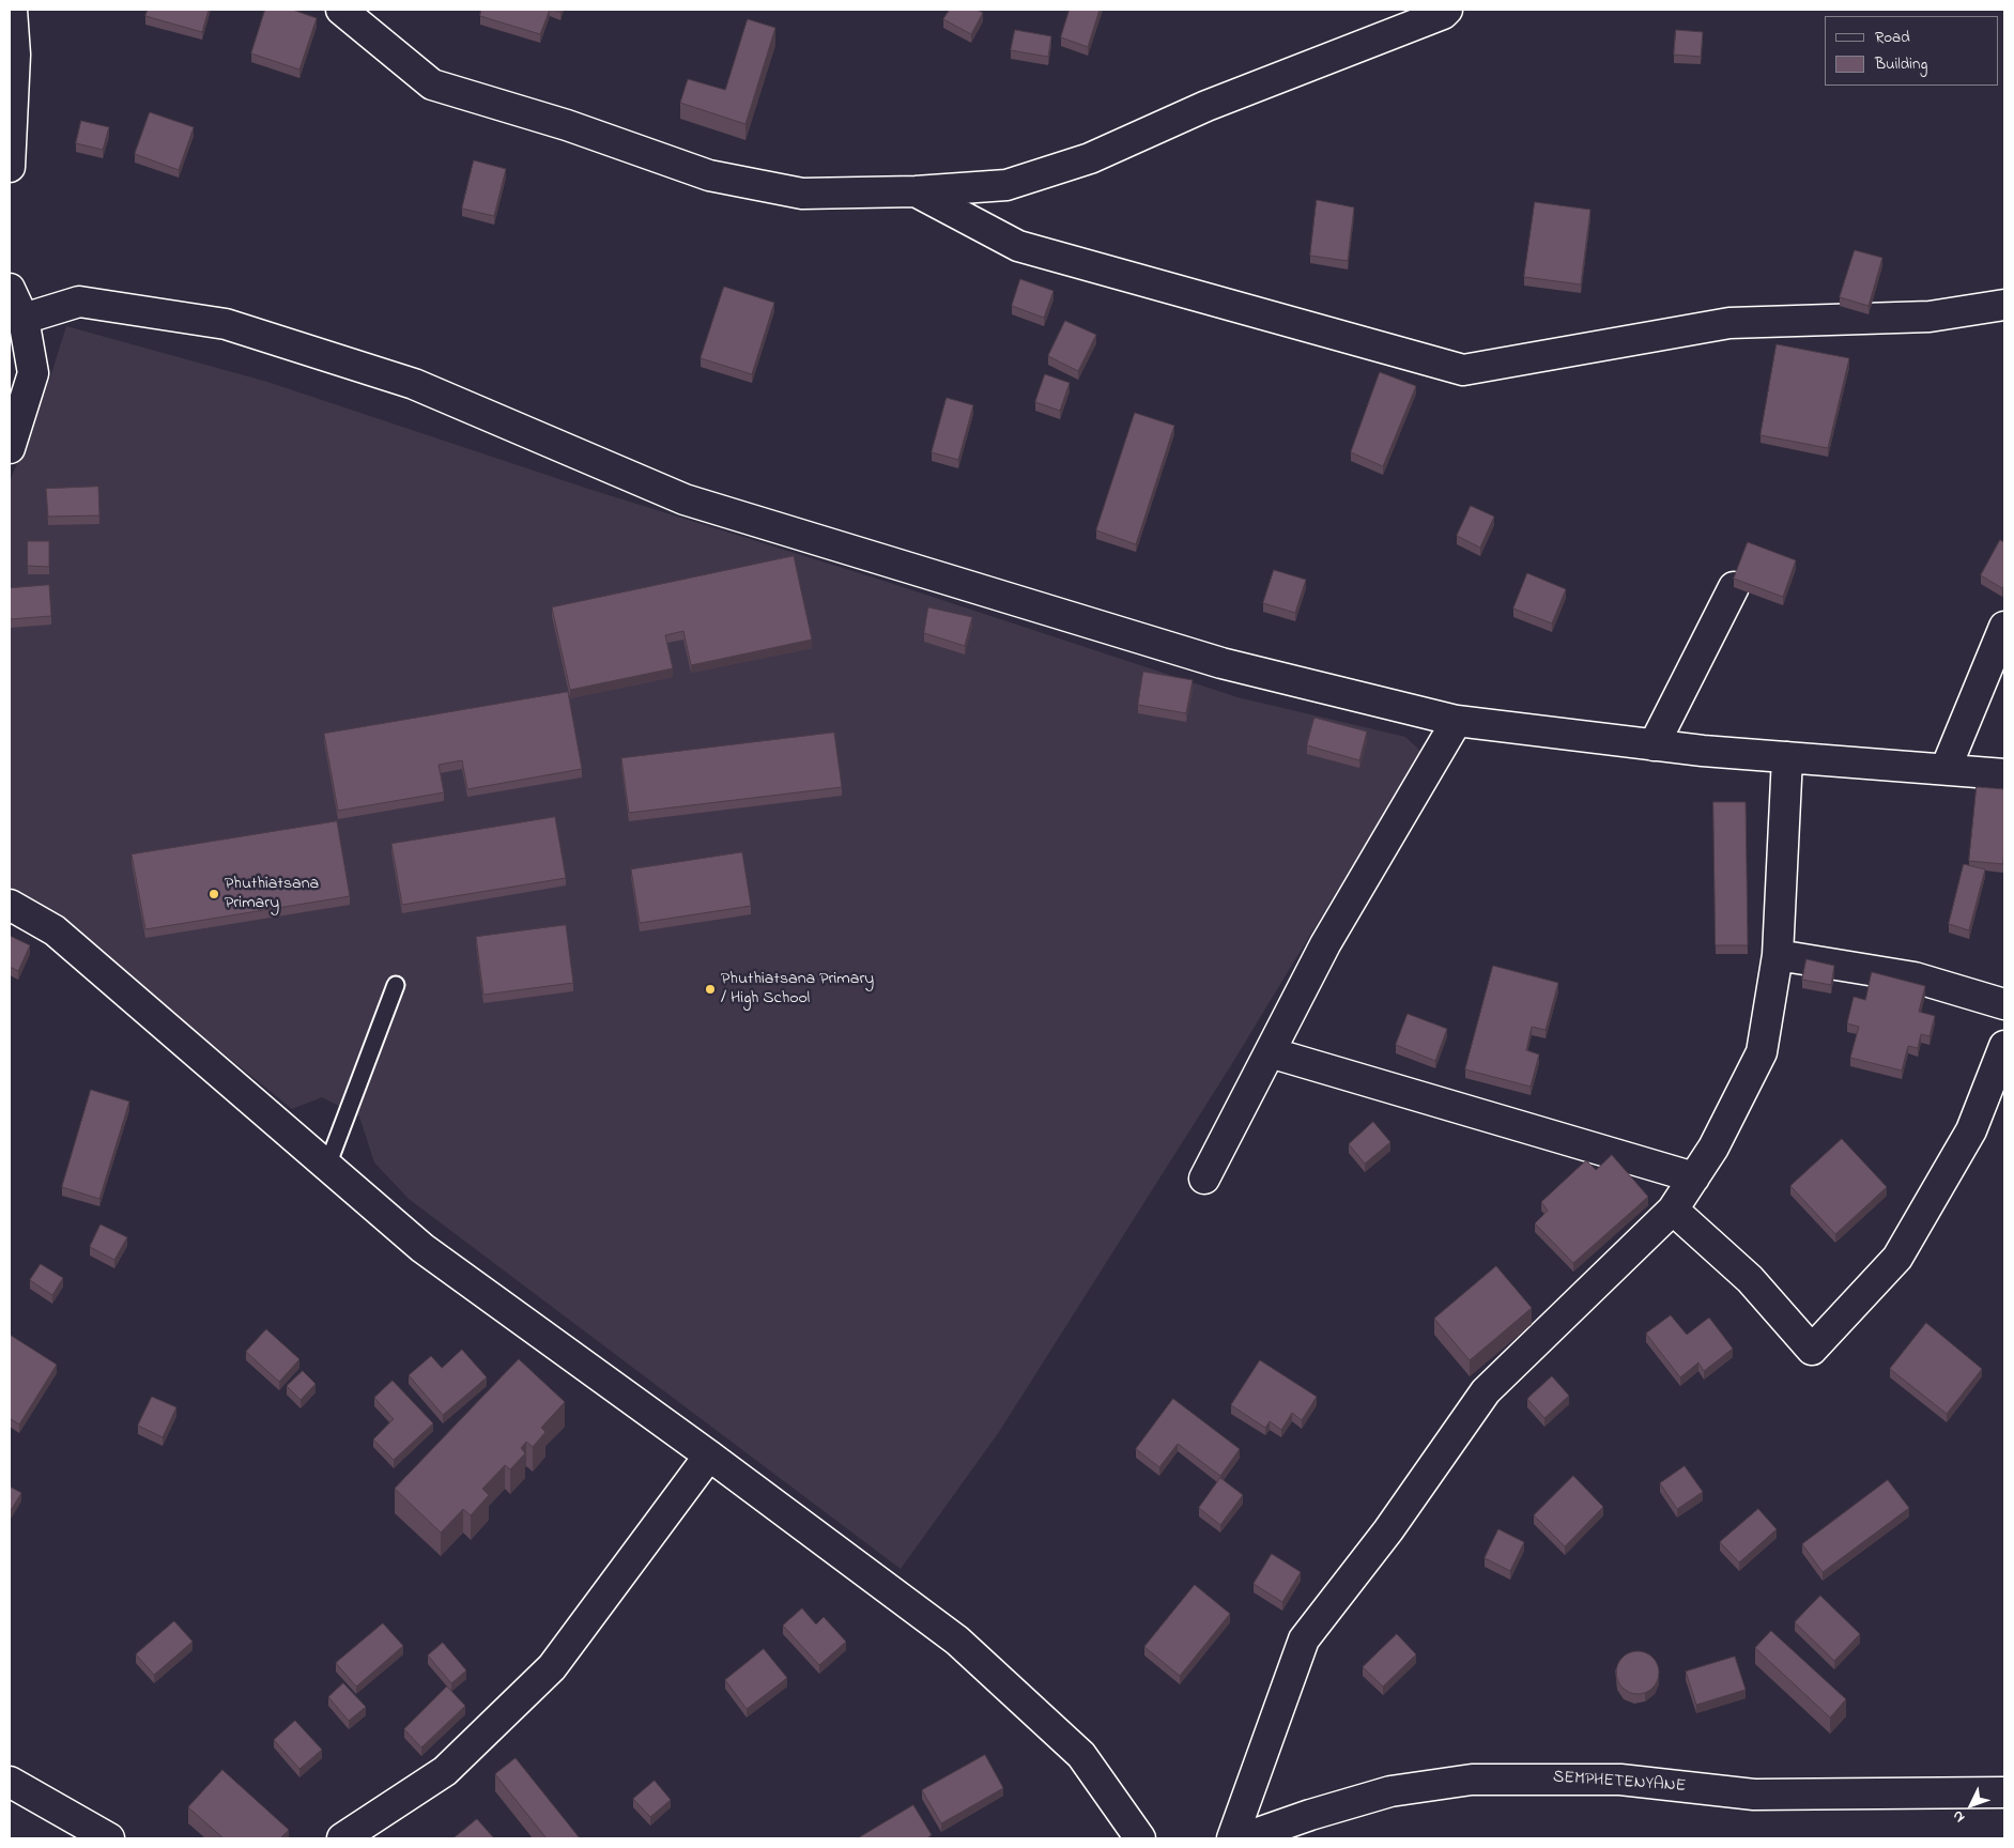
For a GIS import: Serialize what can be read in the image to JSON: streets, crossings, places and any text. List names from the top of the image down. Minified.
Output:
{"streets":{"street":["SEMPHETENYANE"]},"places":["Phuthiatsana Primary","Phuthiatsana Primary / High School"],"legend":["Road","Building"],"north":"bottom left"}
